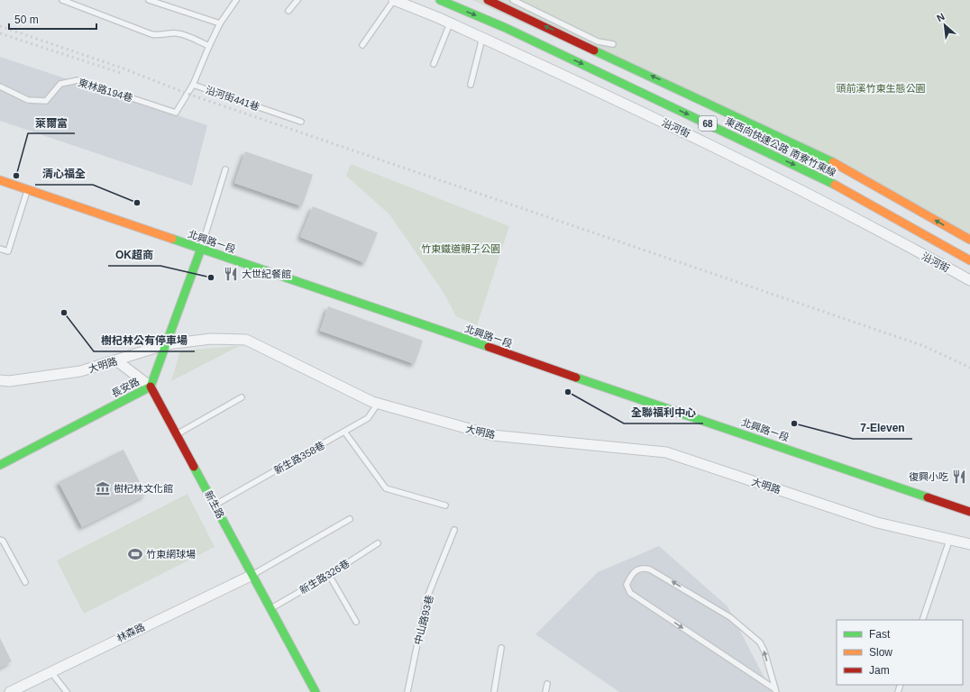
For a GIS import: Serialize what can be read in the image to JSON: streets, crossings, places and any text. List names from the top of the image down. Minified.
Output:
{"streets":{"main road":["68","東西向快速公路 南寮竹東線","北興路ㄧ段","長安路","新生路"],"street":["沿河街","大明路","林森路"],"lane":["東林路194巷","沿河街441巷","新生路358巷","新生路326巷","中山路93巷"]},"crossings":[["東林路194巷","沿河街441巷"],["北興路ㄧ段","長安路"],["大明路","長安路"],["大明路","新生路358巷"],["大明路","新生路"],["長安路","新生路"],["新生路358巷","新生路"],["新生路","新生路326巷"],["新生路","林森路"]],"parks":["頭前溪竹東生態公園","竹東鐵道親子公園"],"places":{"other":["萊爾富","清心福全","OK超商","樹杞林公有停車場","全聯福利中心","7-Eleven"],"restaurant":["大世紀餐館","復興小吃"],"museum":["樹杞林文化館"],"sports":["竹東網球場"]},"legend":["Fast","Slow","Jam"],"scale_bar":"50 m","north":"top left"}
